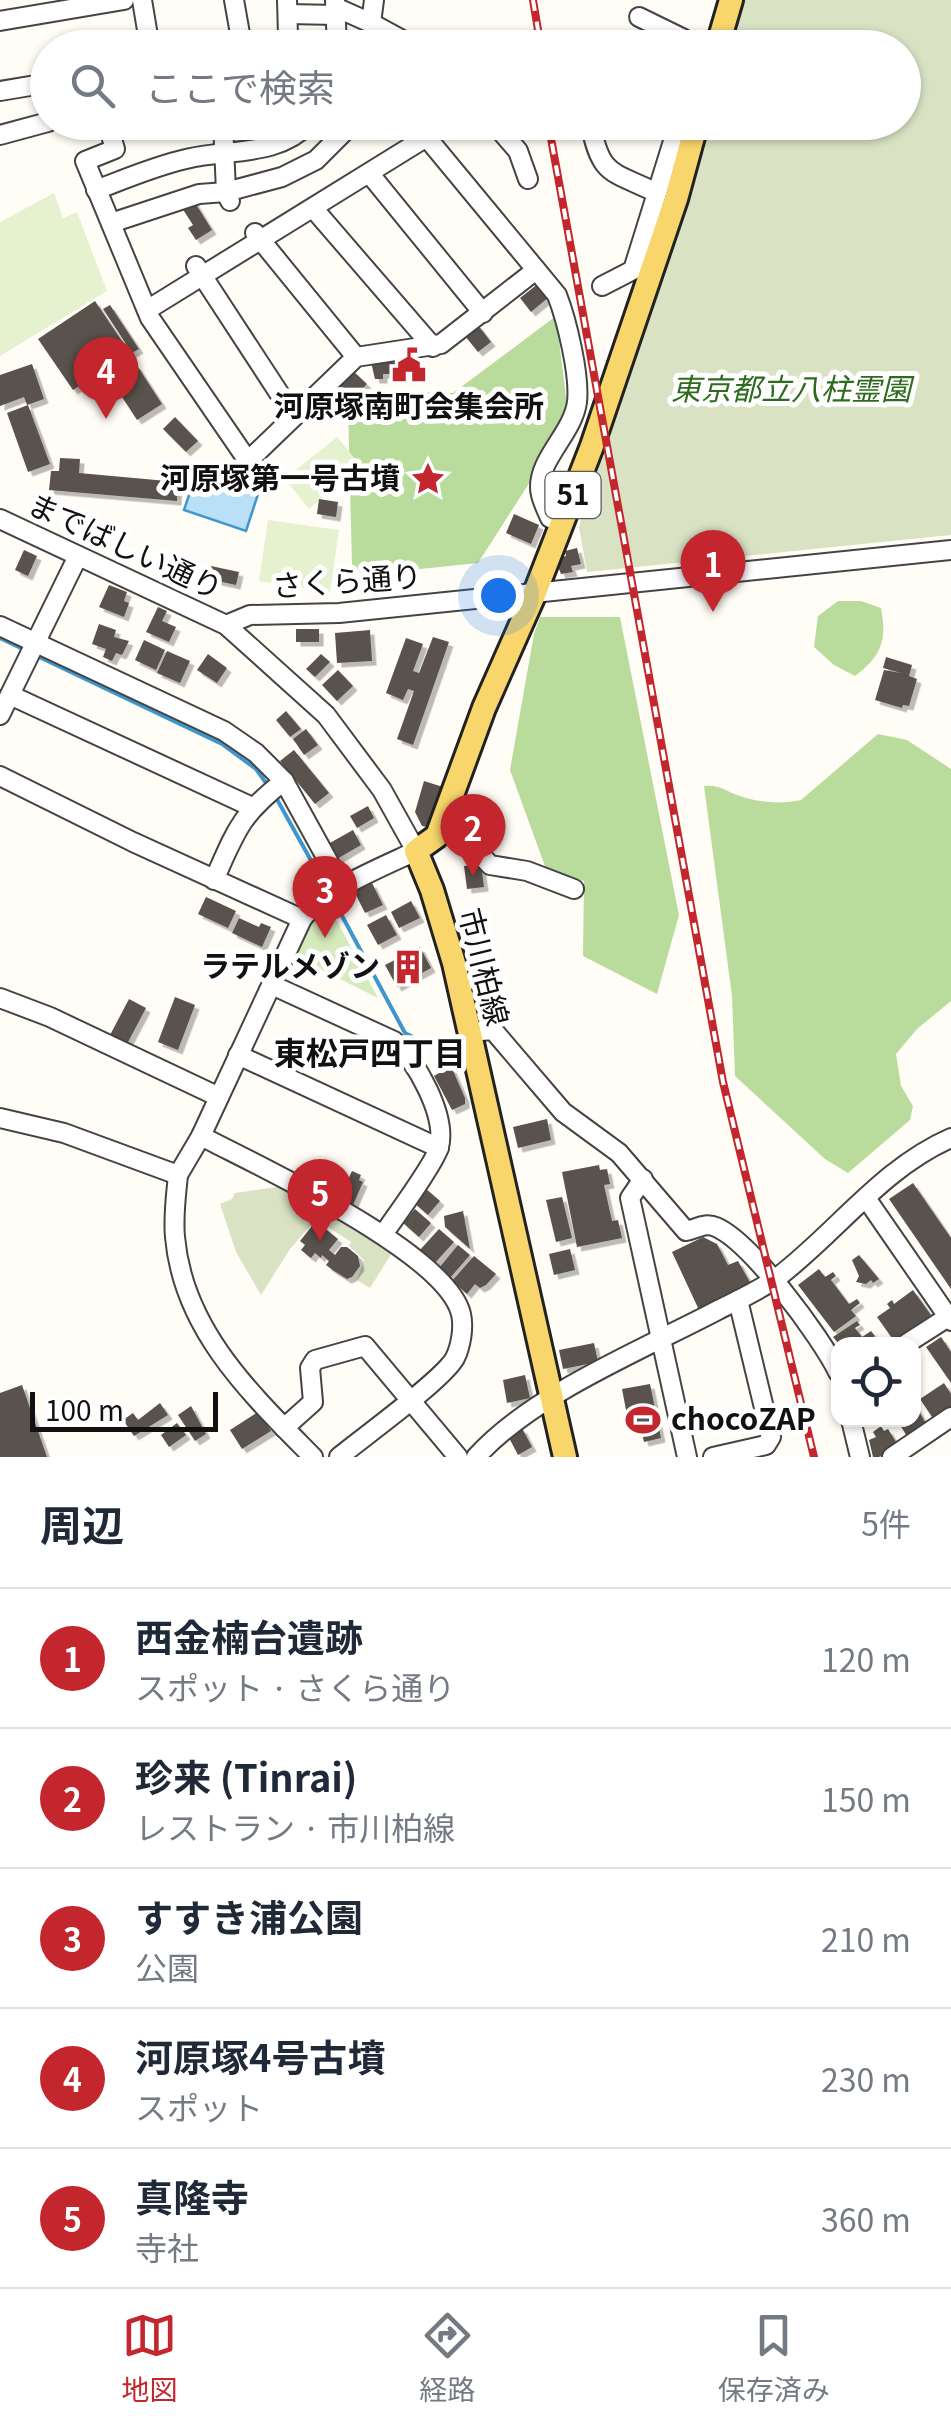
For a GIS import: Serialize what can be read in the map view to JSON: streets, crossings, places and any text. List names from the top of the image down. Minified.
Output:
{"streets":{"main road":["51","市川柏線"],"street":["までばしい通り","さくら通り"]},"crossings":[["51","までばしい通り"],["51","さくら通り"],["51","市川柏線"],["までばしい通り","さくら通り"],["までばしい通り","市川柏線"]],"districts":["東松戸四丁目"],"parks":["東京都立八柱霊園"],"places":{"public building":["河原塚南町会集会所"],"place":["河原塚第一号古墳"],"building":["ラテルメゾン"],"sports":["chocoZAP"]},"scale_bar":"100 m","page":{"search":"ここで検索","pins":["4","1","2","3","5"],"scale":"100 m","heading":["周辺","5件"],"list":[{"mark":"1","name":"西金楠台遺跡","note":"スポット · さくら通り","value":"120 m"},{"mark":"2","name":"珍来 (Tinrai)","note":"レストラン · 市川柏線","value":"150 m"},{"mark":"3","name":"すすき浦公園","note":"公園","value":"210 m"},{"mark":"4","name":"河原塚4号古墳","note":"スポット","value":"230 m"},{"mark":"5","name":"真隆寺","note":"寺社","value":"360 m"}],"nav":["地図","経路","保存済み"]}}
